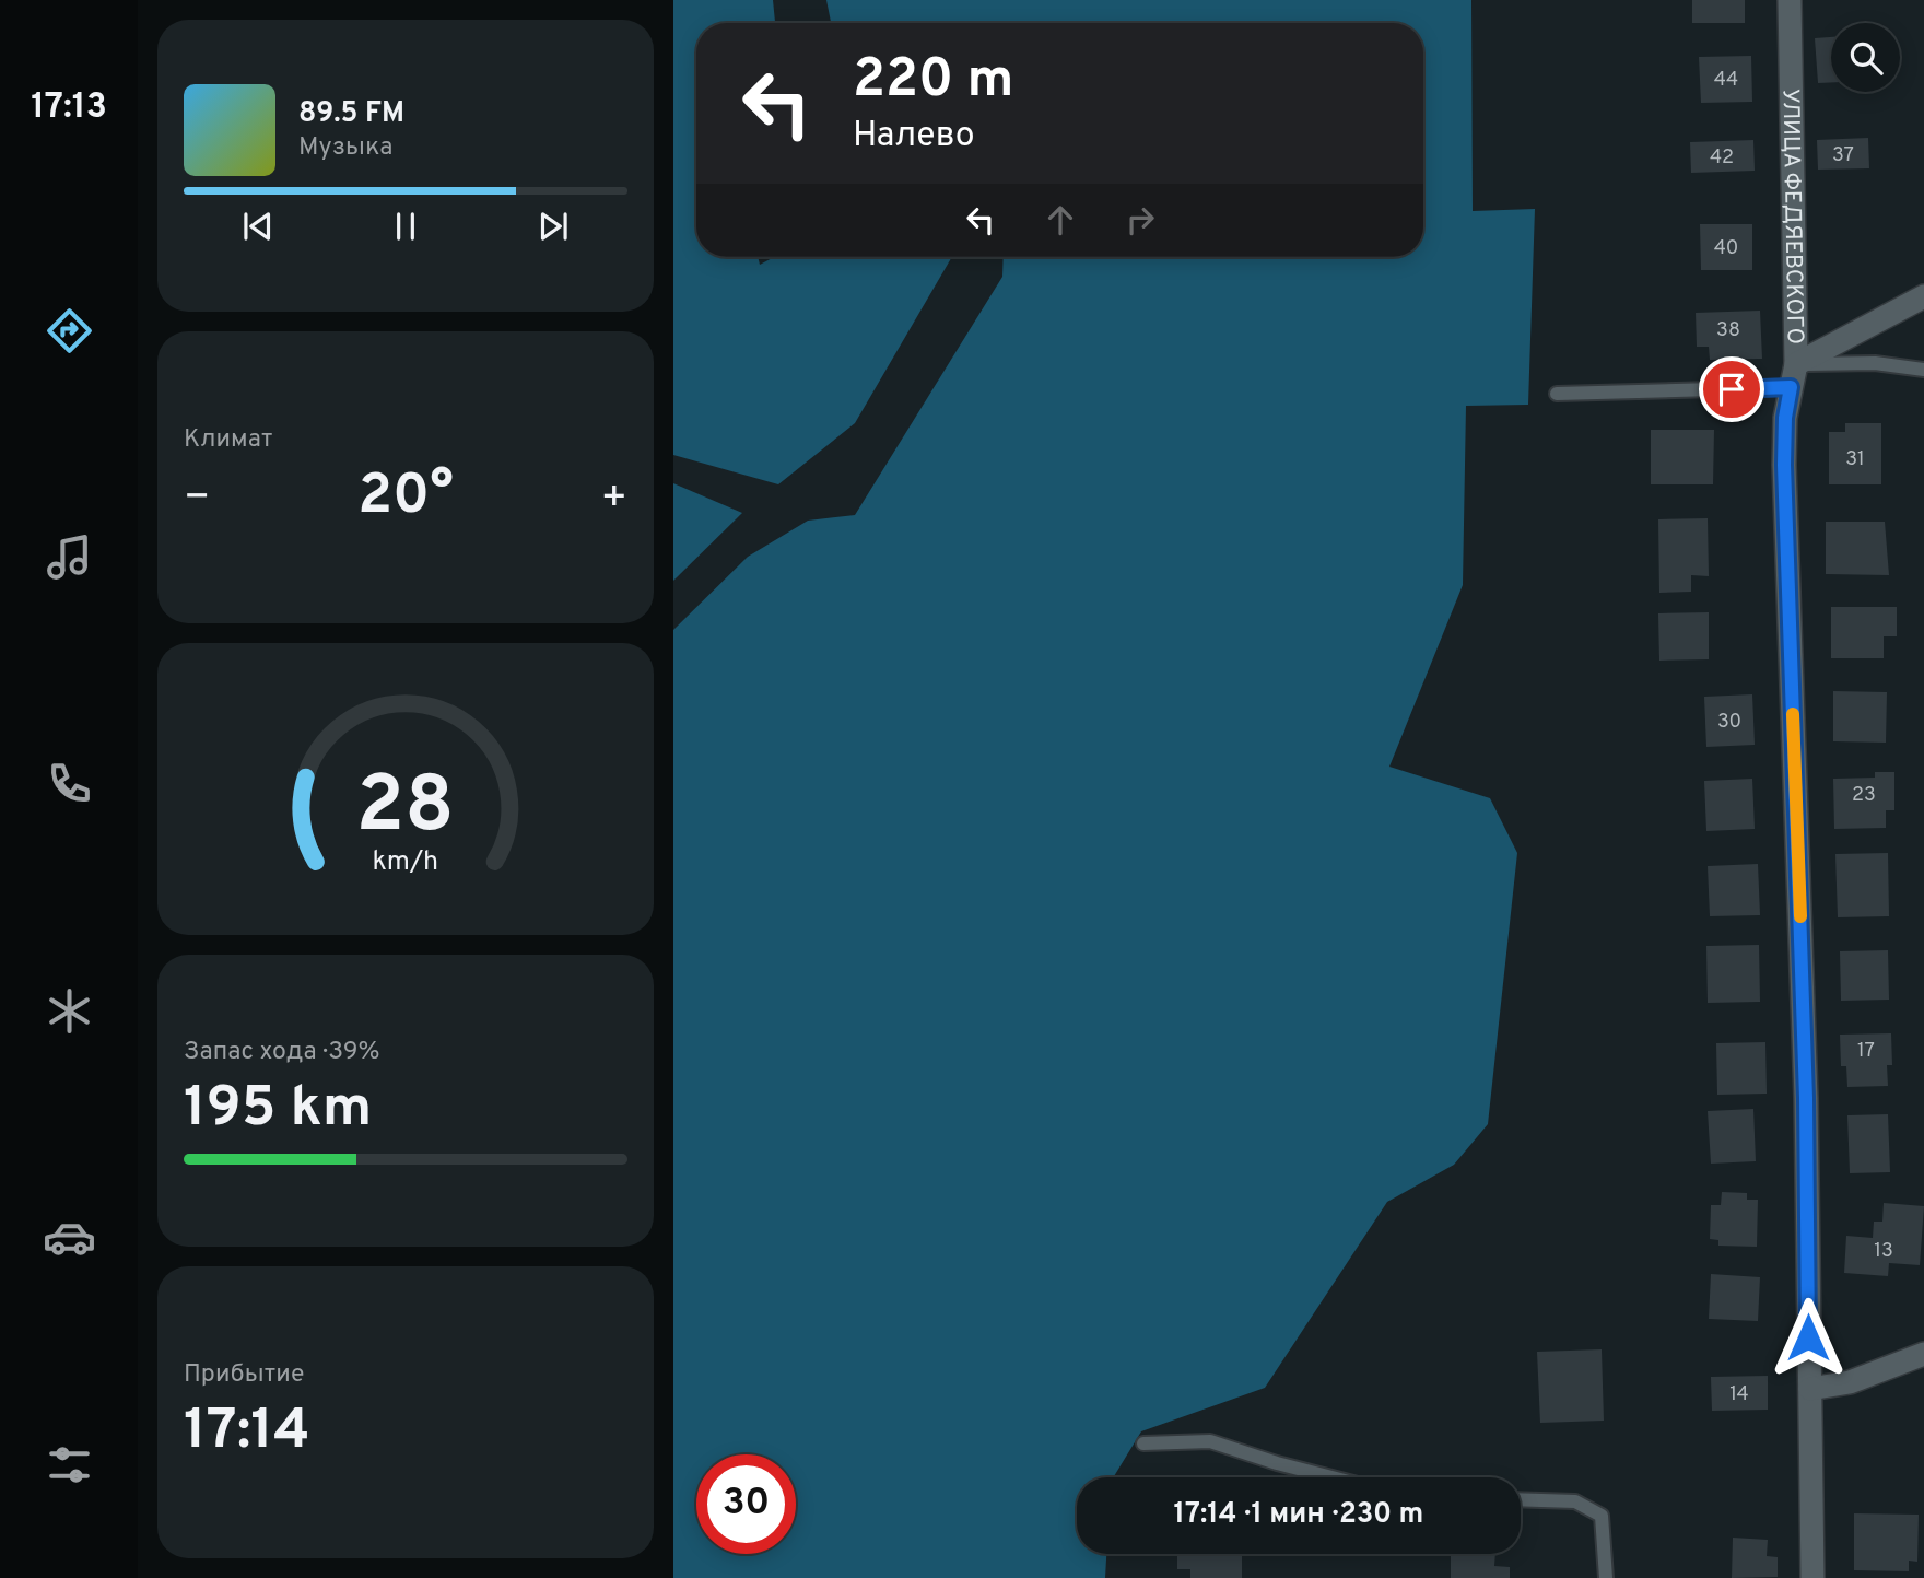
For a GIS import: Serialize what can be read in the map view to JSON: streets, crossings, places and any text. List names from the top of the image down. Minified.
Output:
{"streets":{"street":["УЛИЦА ФЕДЯЕВСКОГО"]},"house_numbers":["44","37","42","40","38","31","30","23","17","13","14"],"page":{"tabs":"17:13","turn":["220 m","Налево"],"song":["89.5 FM","Музыка"],"tile":["Климат",["Запас хода · 39%","195 km"],["Прибытие","17:14"]],"heat":["−","20°","+"],"limit":"30","trip":"17:14 · 1 мин · 230 m","gauge":["28","km/h"]}}
